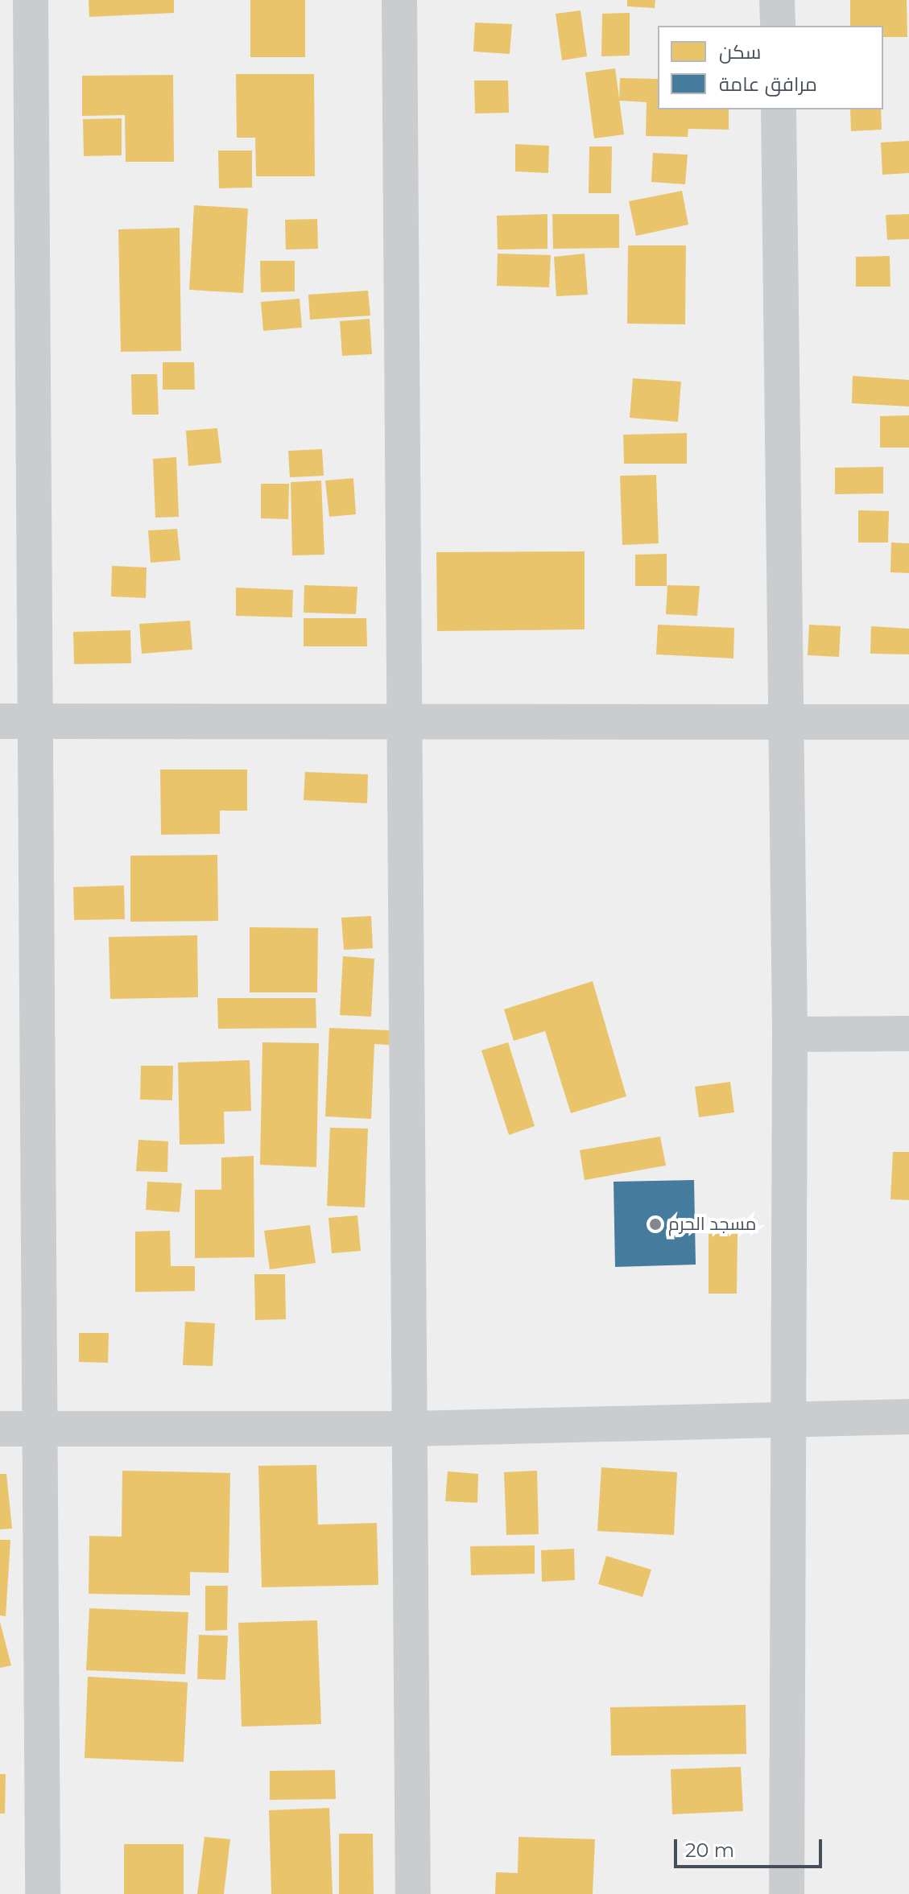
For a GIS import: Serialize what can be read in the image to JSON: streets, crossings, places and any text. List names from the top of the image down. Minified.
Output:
{"places":["مسجد الحرم"],"legend":["سكن","مرافق عامة"],"scale_bar":"20 m"}
